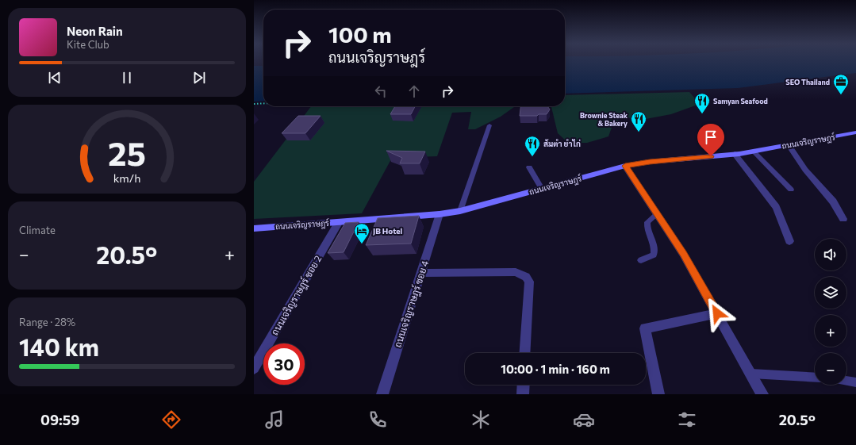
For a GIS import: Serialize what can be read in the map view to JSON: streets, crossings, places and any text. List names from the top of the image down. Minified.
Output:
{"streets":{"main road":["ถนนเจริญราษฎร์"],"street":["ถนนเจริญราษฎร์ ซอย 2","ถนนเจริญราษฎร์ ซอย 4"]},"crossings":[["ถนนเจริญราษฎร์","ถนนเจริญราษฎร์ ซอย 2"],["ถนนเจริญราษฎร์","ถนนเจริญราษฎร์ ซอย 4"]],"places":{"office":["SEO Thailand"],"restaurant":["Samyan Seafood","Brownie Steak & Bakery","ส้มตำ ยำไก่"],"hotel":["JB Hotel"]},"page":{"turn":["100 m","ถนนเจริญราษฎร์"],"song":["Neon Rain","Kite Club"],"tile":["Climate",["Range · 28%","140 km"]],"map_buttons":["+","−"],"heat":["−","20.5°","+"],"limit":"30","trip":"10:00 · 1 min · 160 m","tabs":["09:59","20.5°"],"gauge":["25","km/h"]}}
